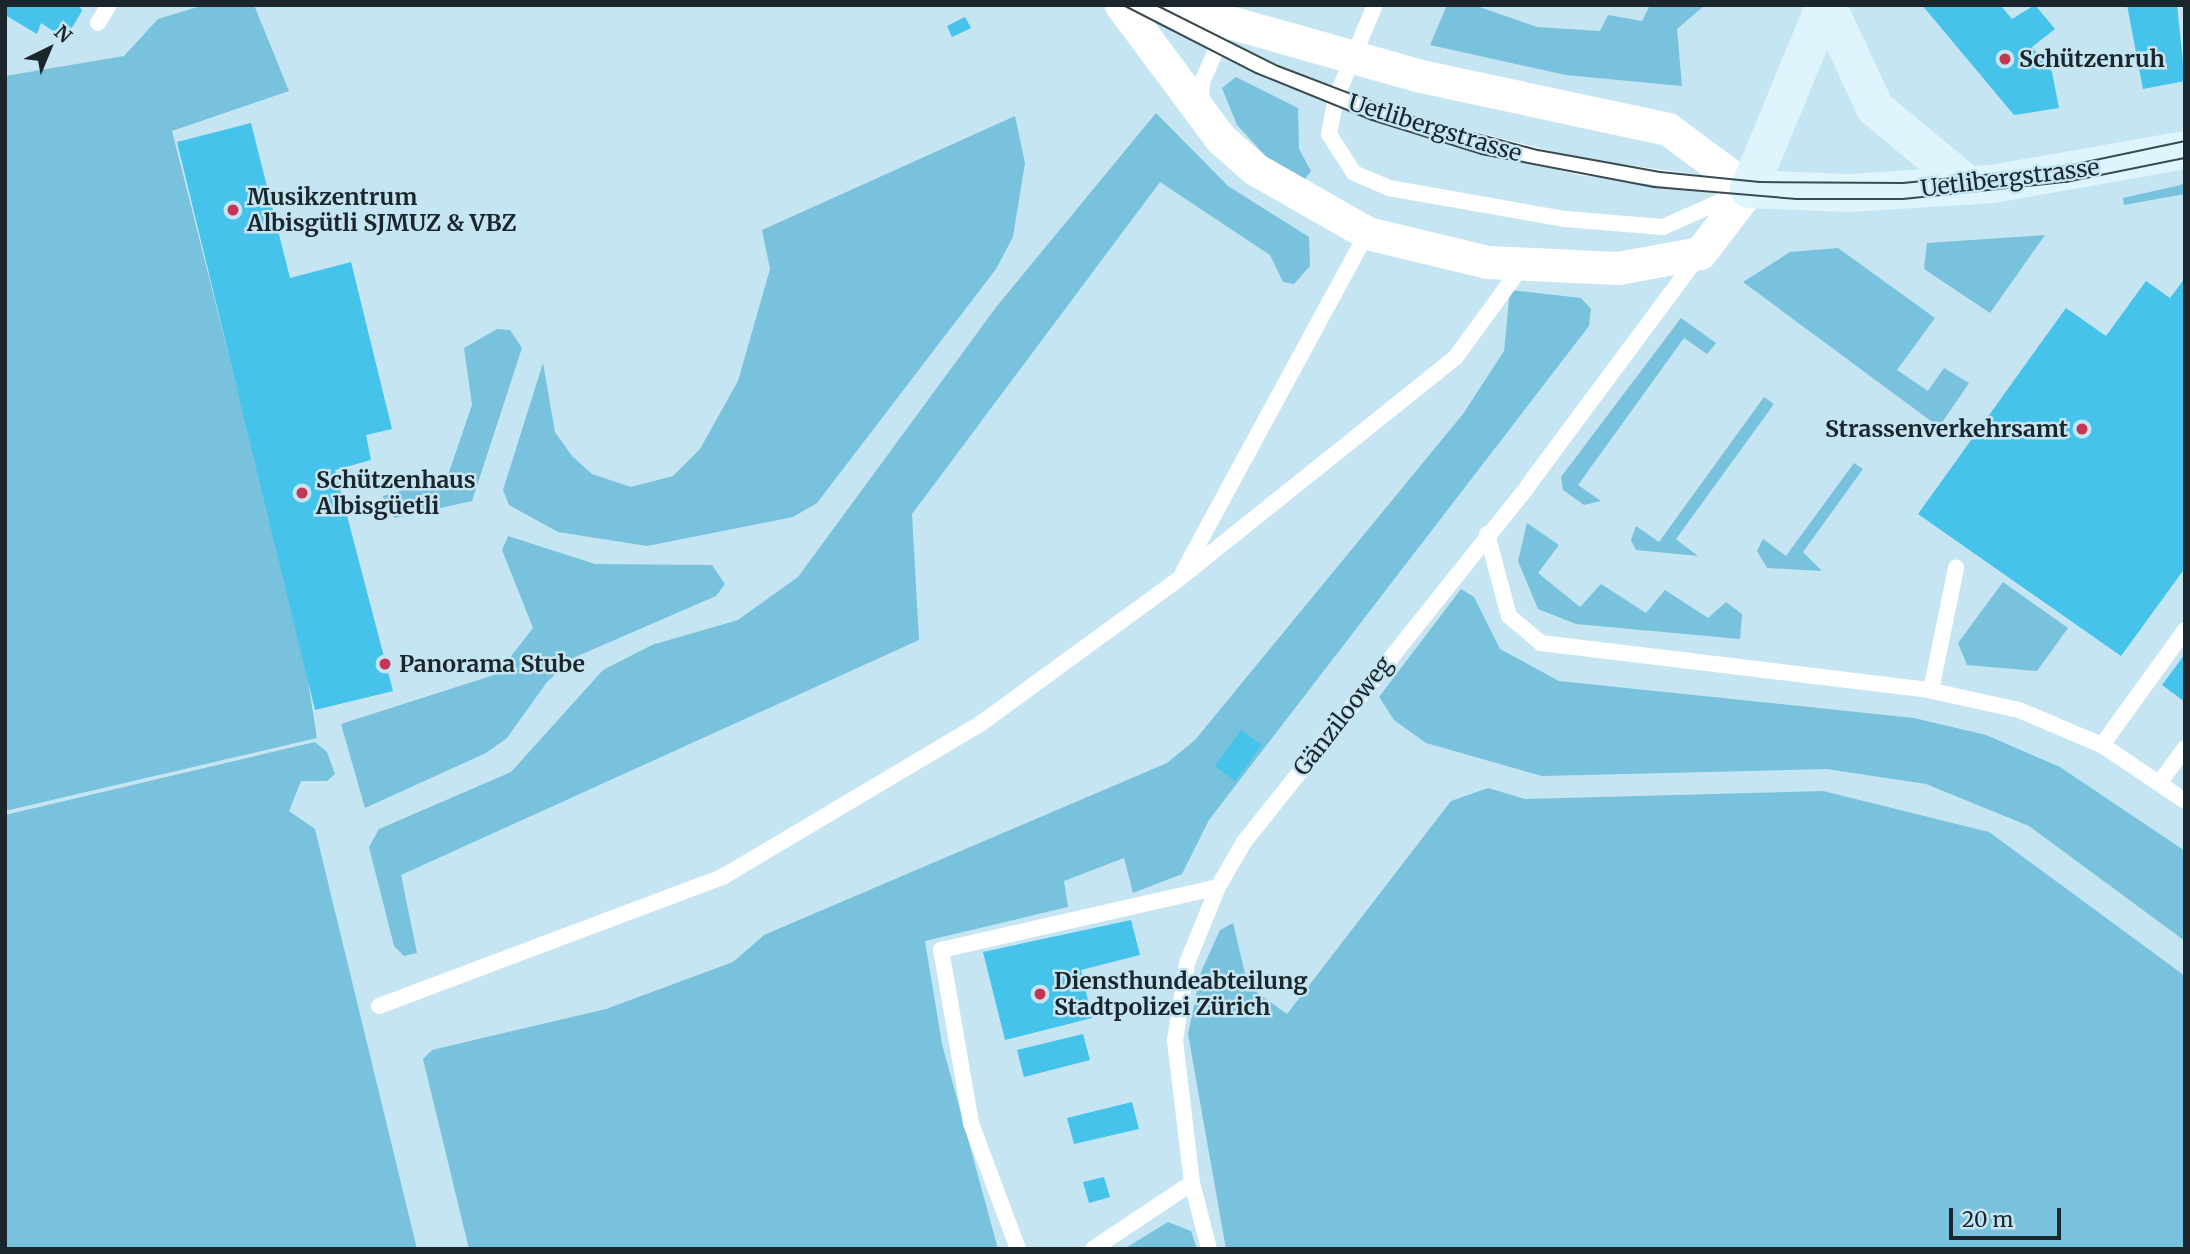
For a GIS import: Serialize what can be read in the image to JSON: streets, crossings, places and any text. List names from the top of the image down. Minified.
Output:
{"streets":{"main road":["Uetlibergstrasse"],"lane":["Gänzilooweg"]},"places":["Schützenruh","Musikzentrum Albisgütli SJMUZ & VBZ","Strassenverkehrsamt","Schützenhaus Albisgüetli","Panorama Stube","Diensthundeabteilung Stadtpolizei Zürich"],"scale_bar":"20 m","north":"top right"}
